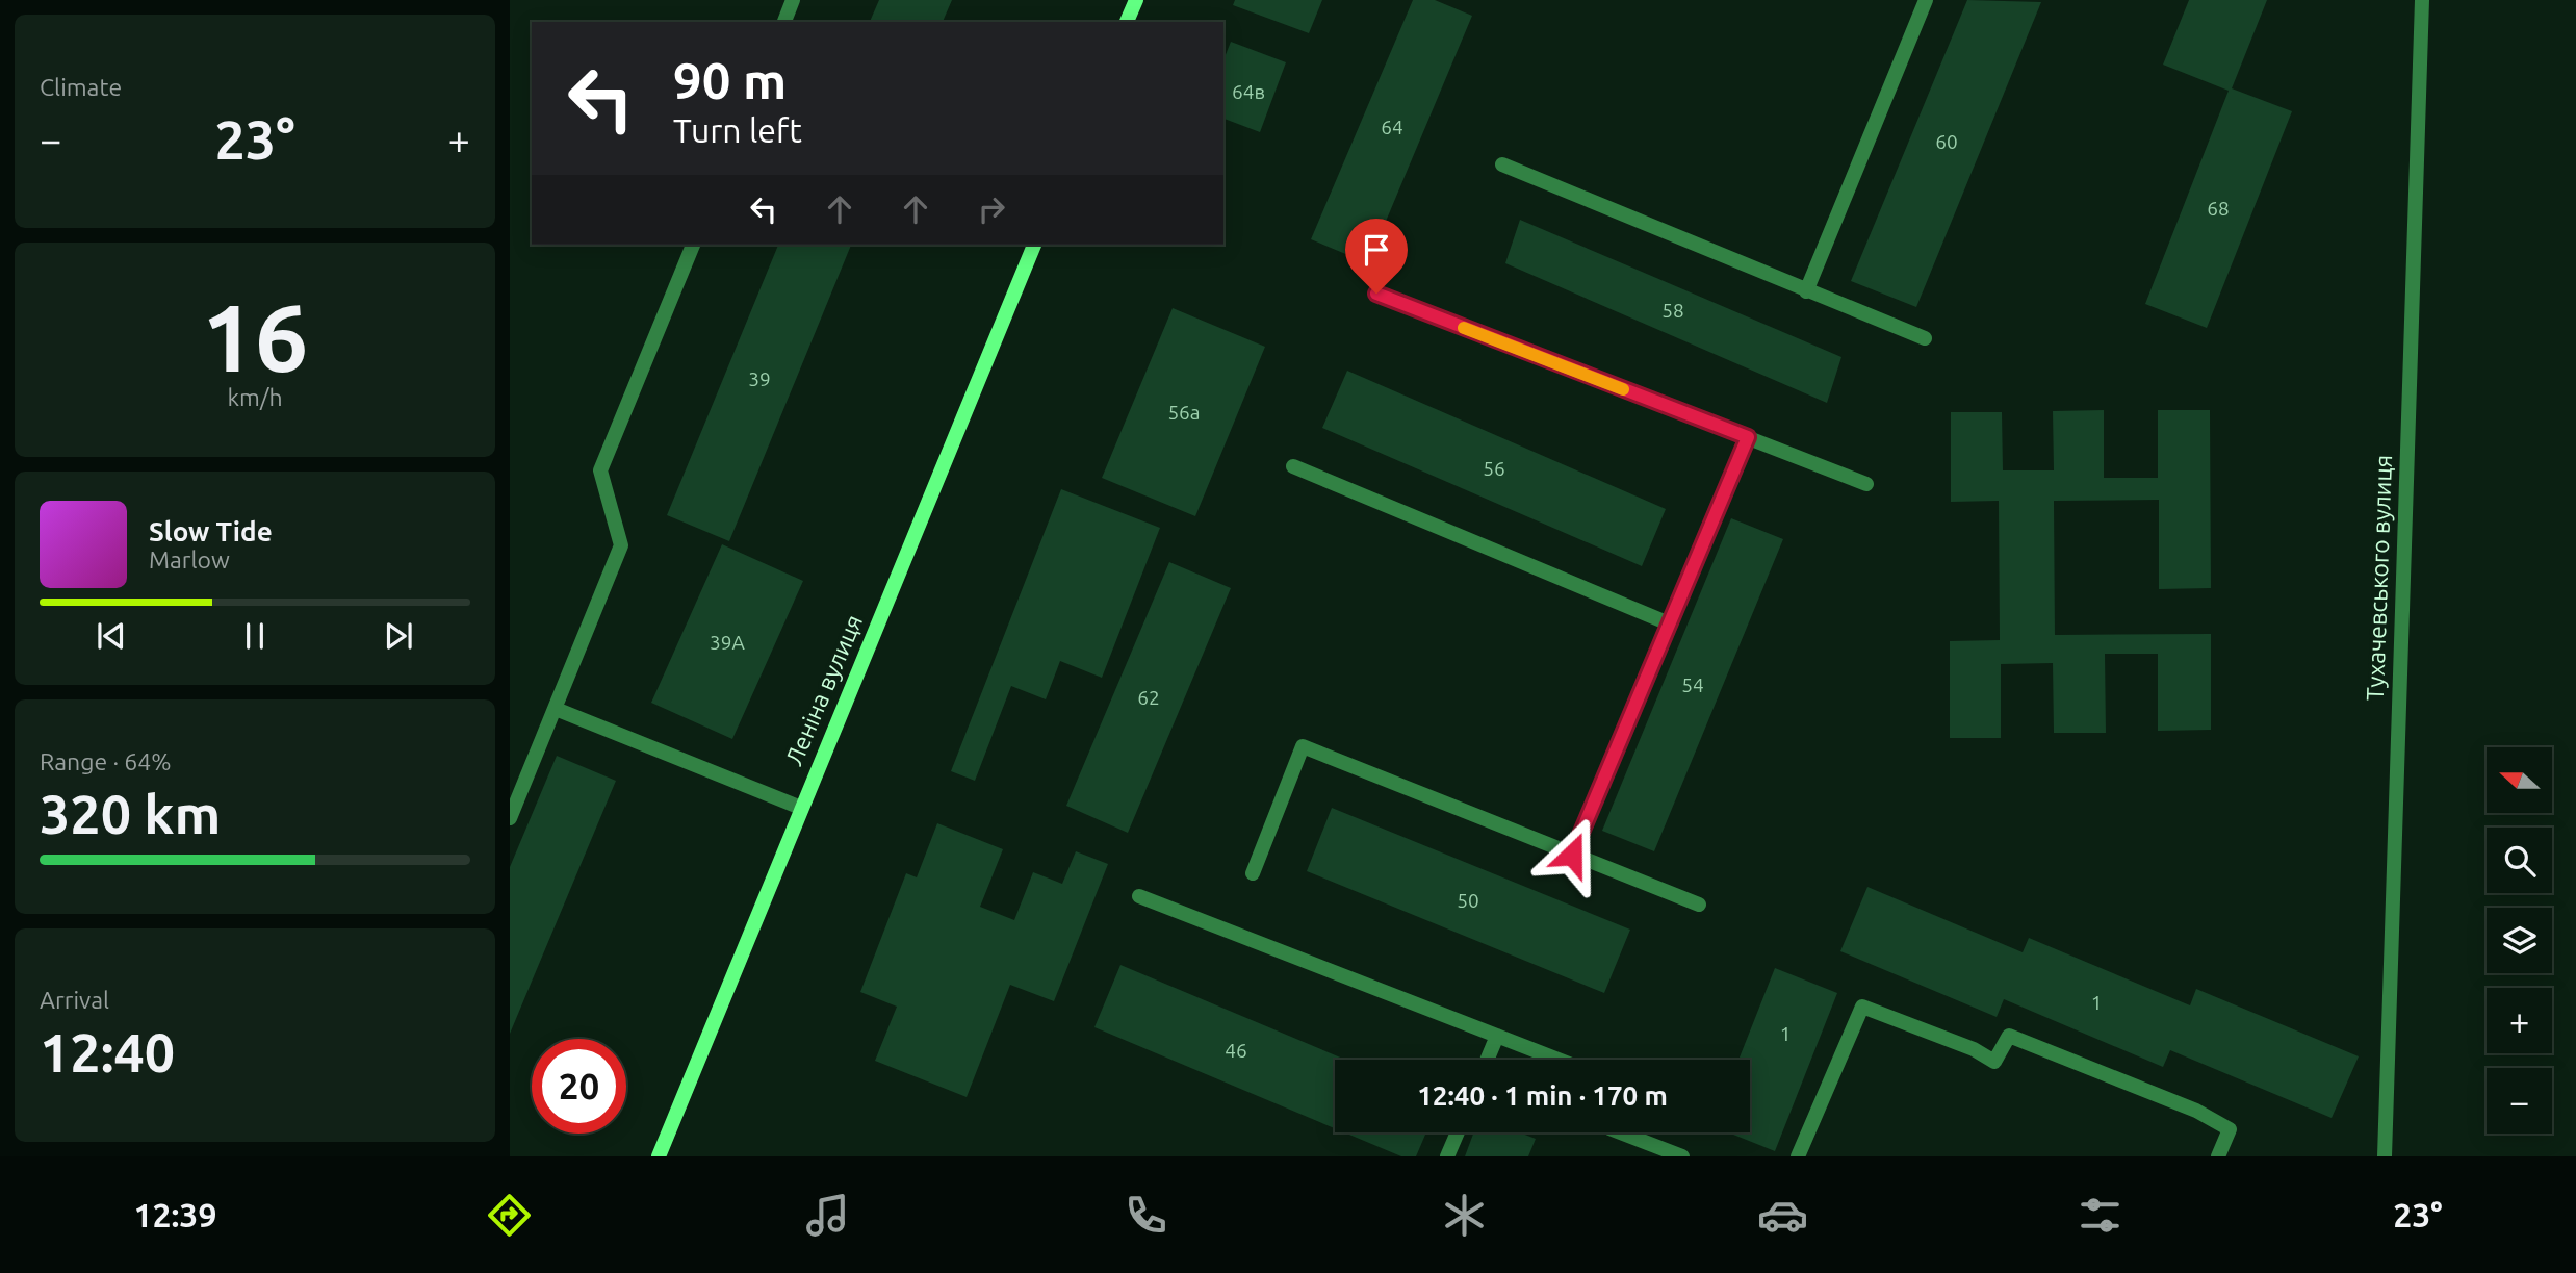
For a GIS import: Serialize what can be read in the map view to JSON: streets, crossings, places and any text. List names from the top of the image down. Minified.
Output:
{"streets":{"street":["Тухачевського вулиця","Леніна вулиця"]},"house_numbers":["64в","64","60","68","58","39","56а","56","39А","54","62","50","1","1","46"],"north":"left","page":{"tile":["Climate",["16","km/h"],["Range · 64%","320 km"],["Arrival","12:40"]],"turn":["90 m","Turn left"],"heat":["−","23°","+"],"song":["Slow Tide","Marlow"],"map_buttons":["+","−"],"limit":"20","trip":"12:40 · 1 min · 170 m","tabs":["12:39","23°"]}}
